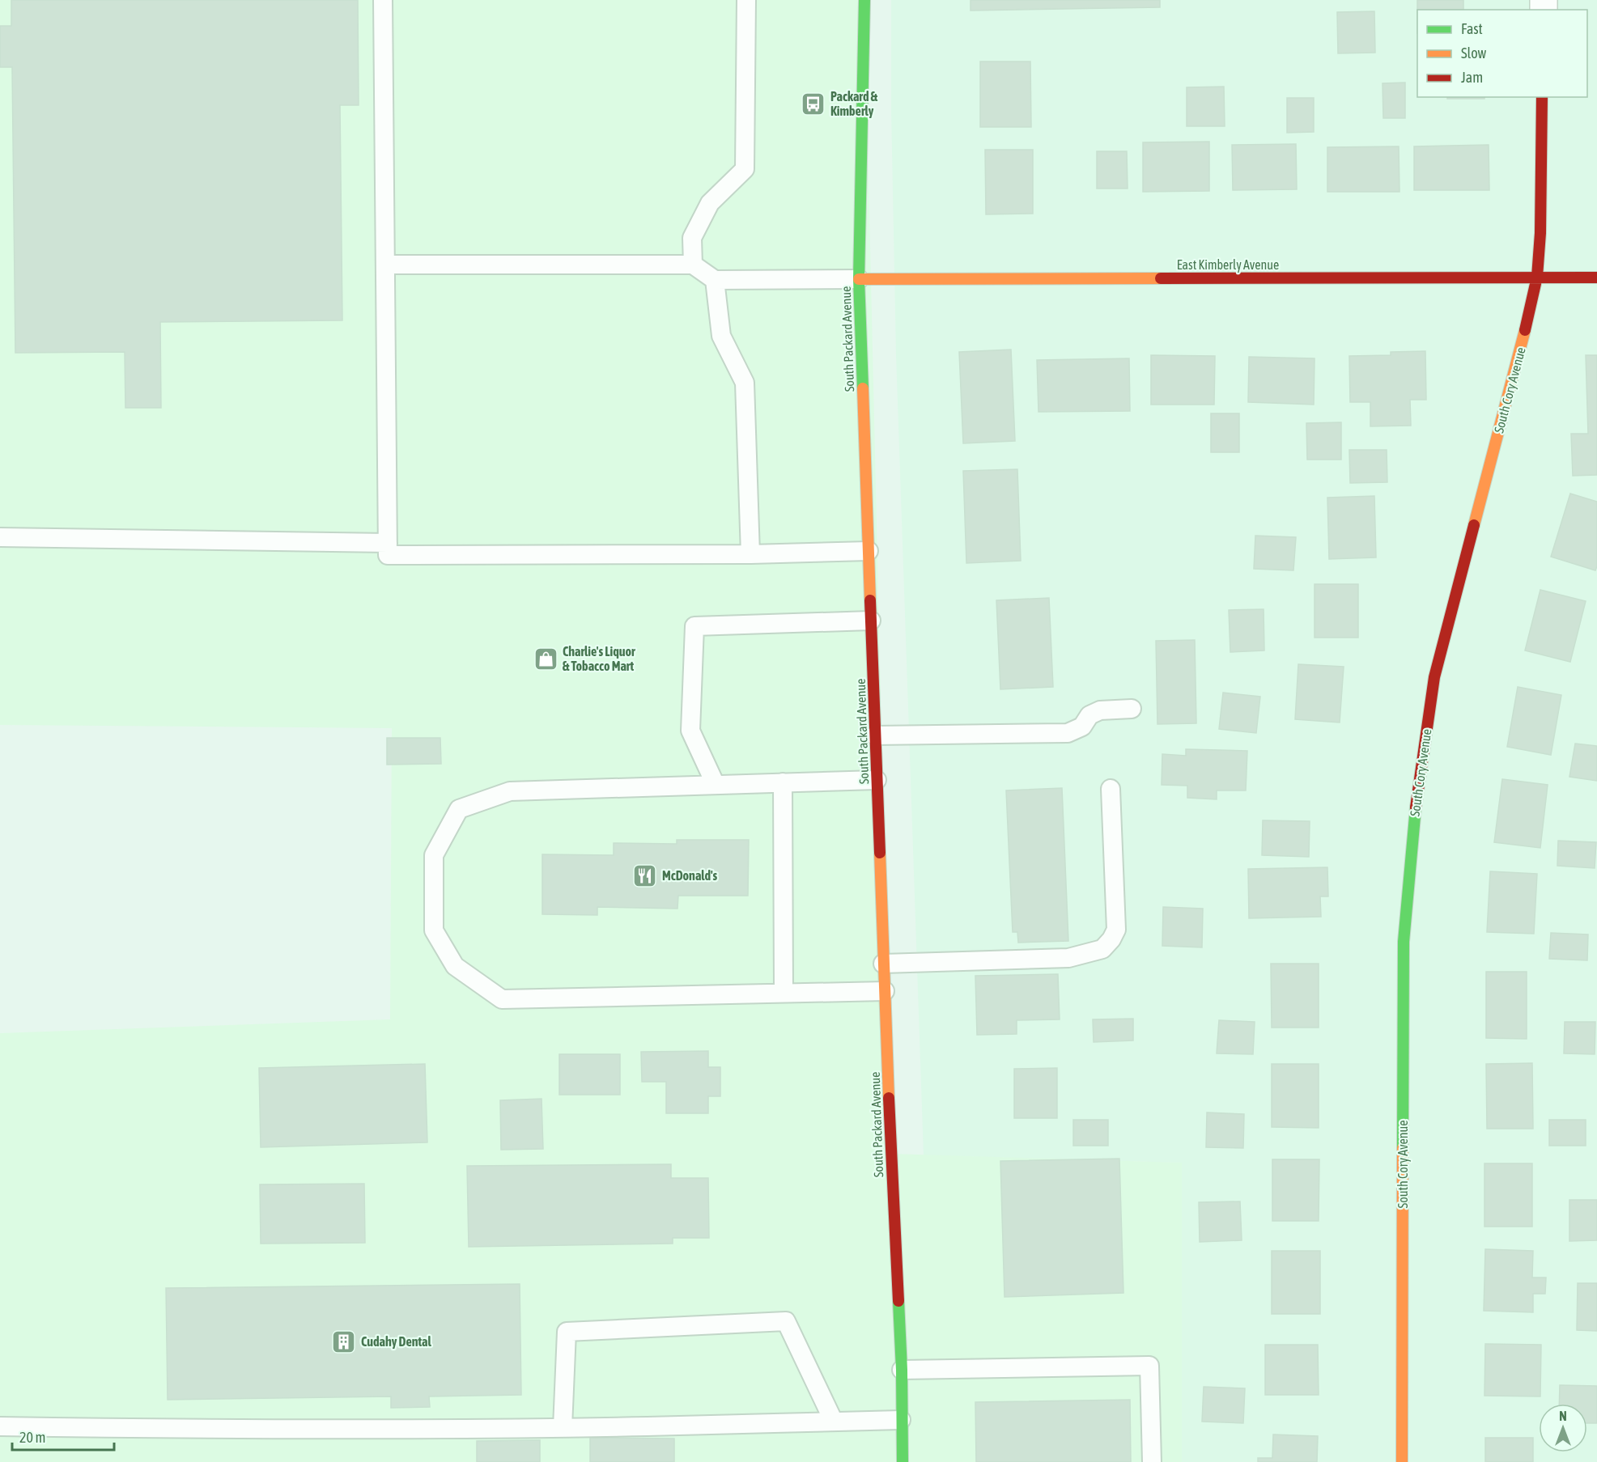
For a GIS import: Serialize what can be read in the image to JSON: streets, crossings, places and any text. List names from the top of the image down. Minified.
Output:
{"streets":{"street":["East Kimberly Avenue","South Packard Avenue","South Cory Avenue"]},"crossings":[["East Kimberly Avenue","South Packard Avenue"],["East Kimberly Avenue","South Cory Avenue"]],"places":{"bus stop":["Packard & Kimberly"],"shop":["Charlie's Liquor & Tobacco Mart"],"restaurant":["McDonald's"],"building":["Cudahy Dental"]},"legend":["Fast","Slow","Jam"],"scale_bar":"20 m","north":"top"}
